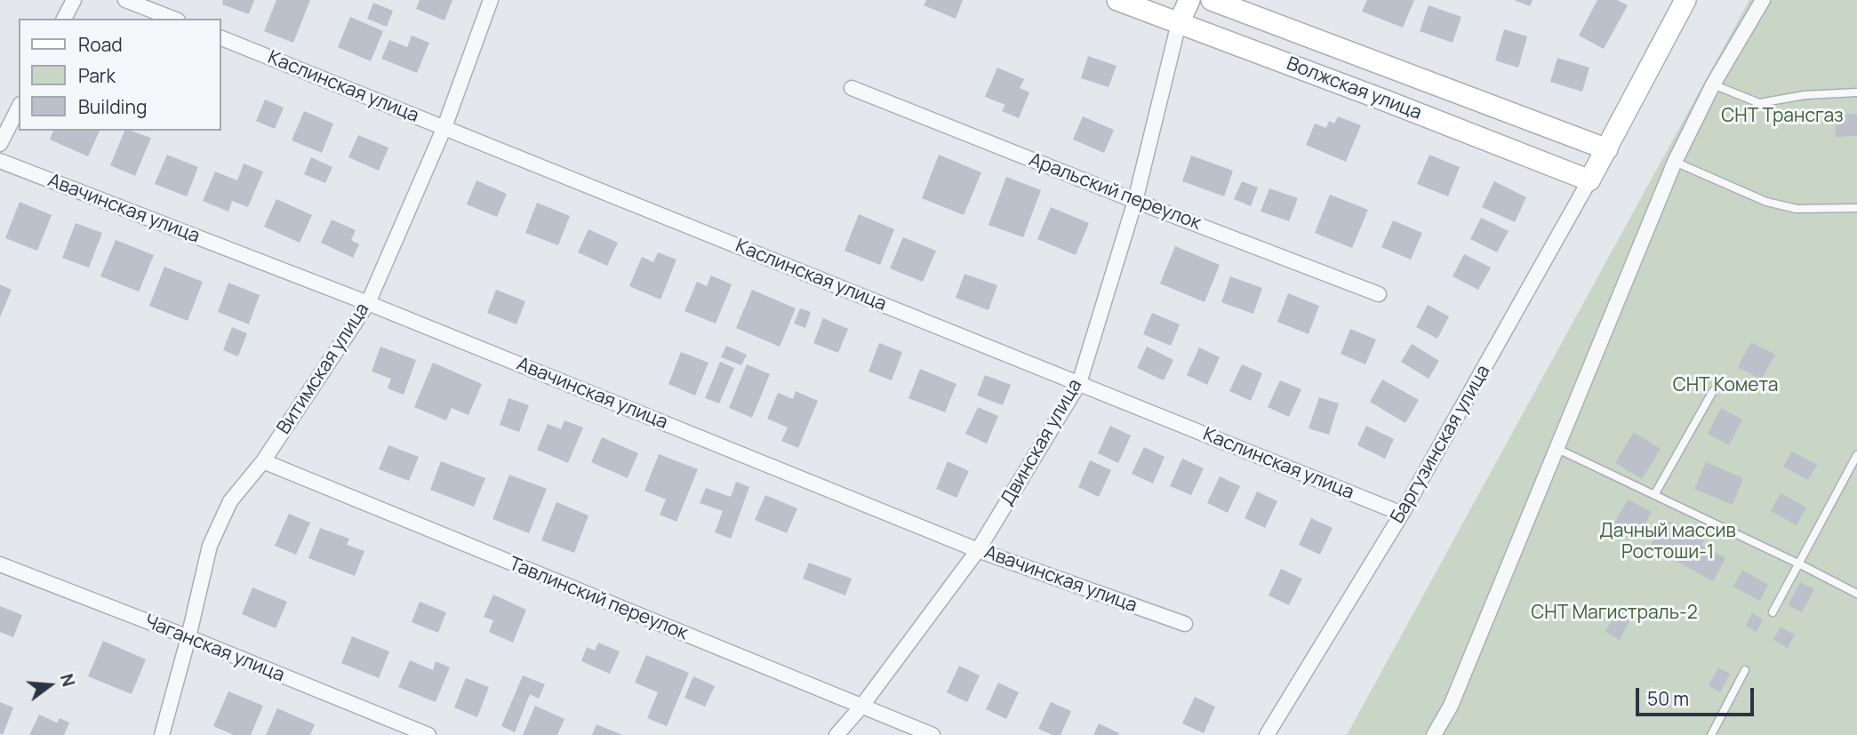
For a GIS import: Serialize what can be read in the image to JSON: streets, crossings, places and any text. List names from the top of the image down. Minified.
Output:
{"streets":{"street":["Каслинская улица","Волжская улица","Аральский переулок","Авачинская улица","Витимская улица","Двинская улица","Баргузинская улица","Тавлинский переулок","Чаганская улица"]},"crossings":[["Каслинская улица","Витимская улица"],["Каслинская улица","Двинская улица"],["Каслинская улица","Баргузинская улица"],["Волжская улица","Двинская улица"],["Волжская улица","Баргузинская улица"],["Аральский переулок","Двинская улица"],["Авачинская улица","Витимская улица"],["Авачинская улица","Двинская улица"],["Витимская улица","Тавлинский переулок"],["Витимская улица","Чаганская улица"],["Двинская улица","Тавлинский переулок"]],"parks":["СНТ Трансгаз","СНТ Комета","Дачный массив Ростоши-1","СНТ Магистраль-2"],"legend":["Road","Park","Building"],"scale_bar":"50 m","north":"right"}
